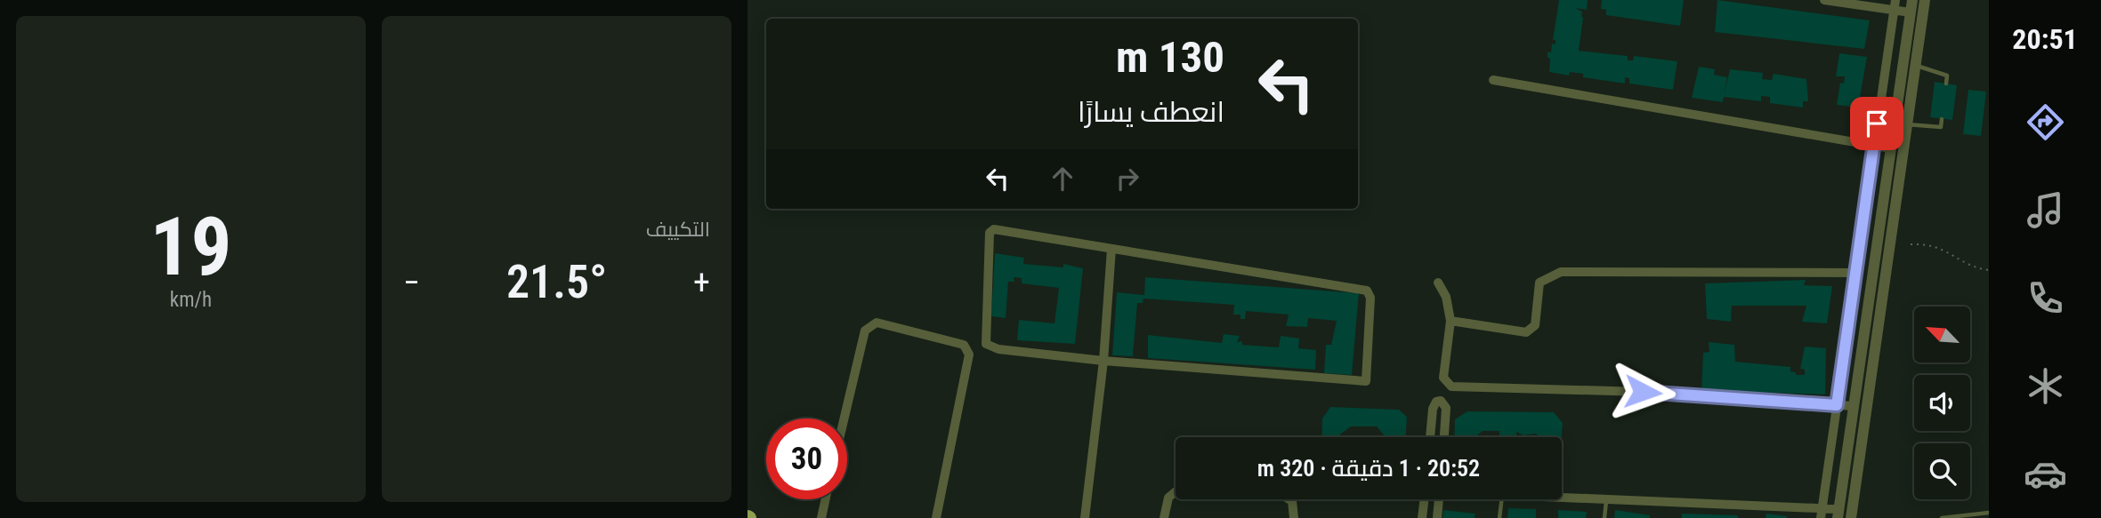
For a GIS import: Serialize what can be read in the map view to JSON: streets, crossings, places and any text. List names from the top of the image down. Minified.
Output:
{"north":"top left","page":{"tabs":"20:51","tile":["التكييف",["19","km/h"]],"turn":["130 m","انعطف يسارًا"],"heat":["−","21.5°","+"],"limit":"30","trip":"20:52 · 1 دقيقة · 320 m"}}
